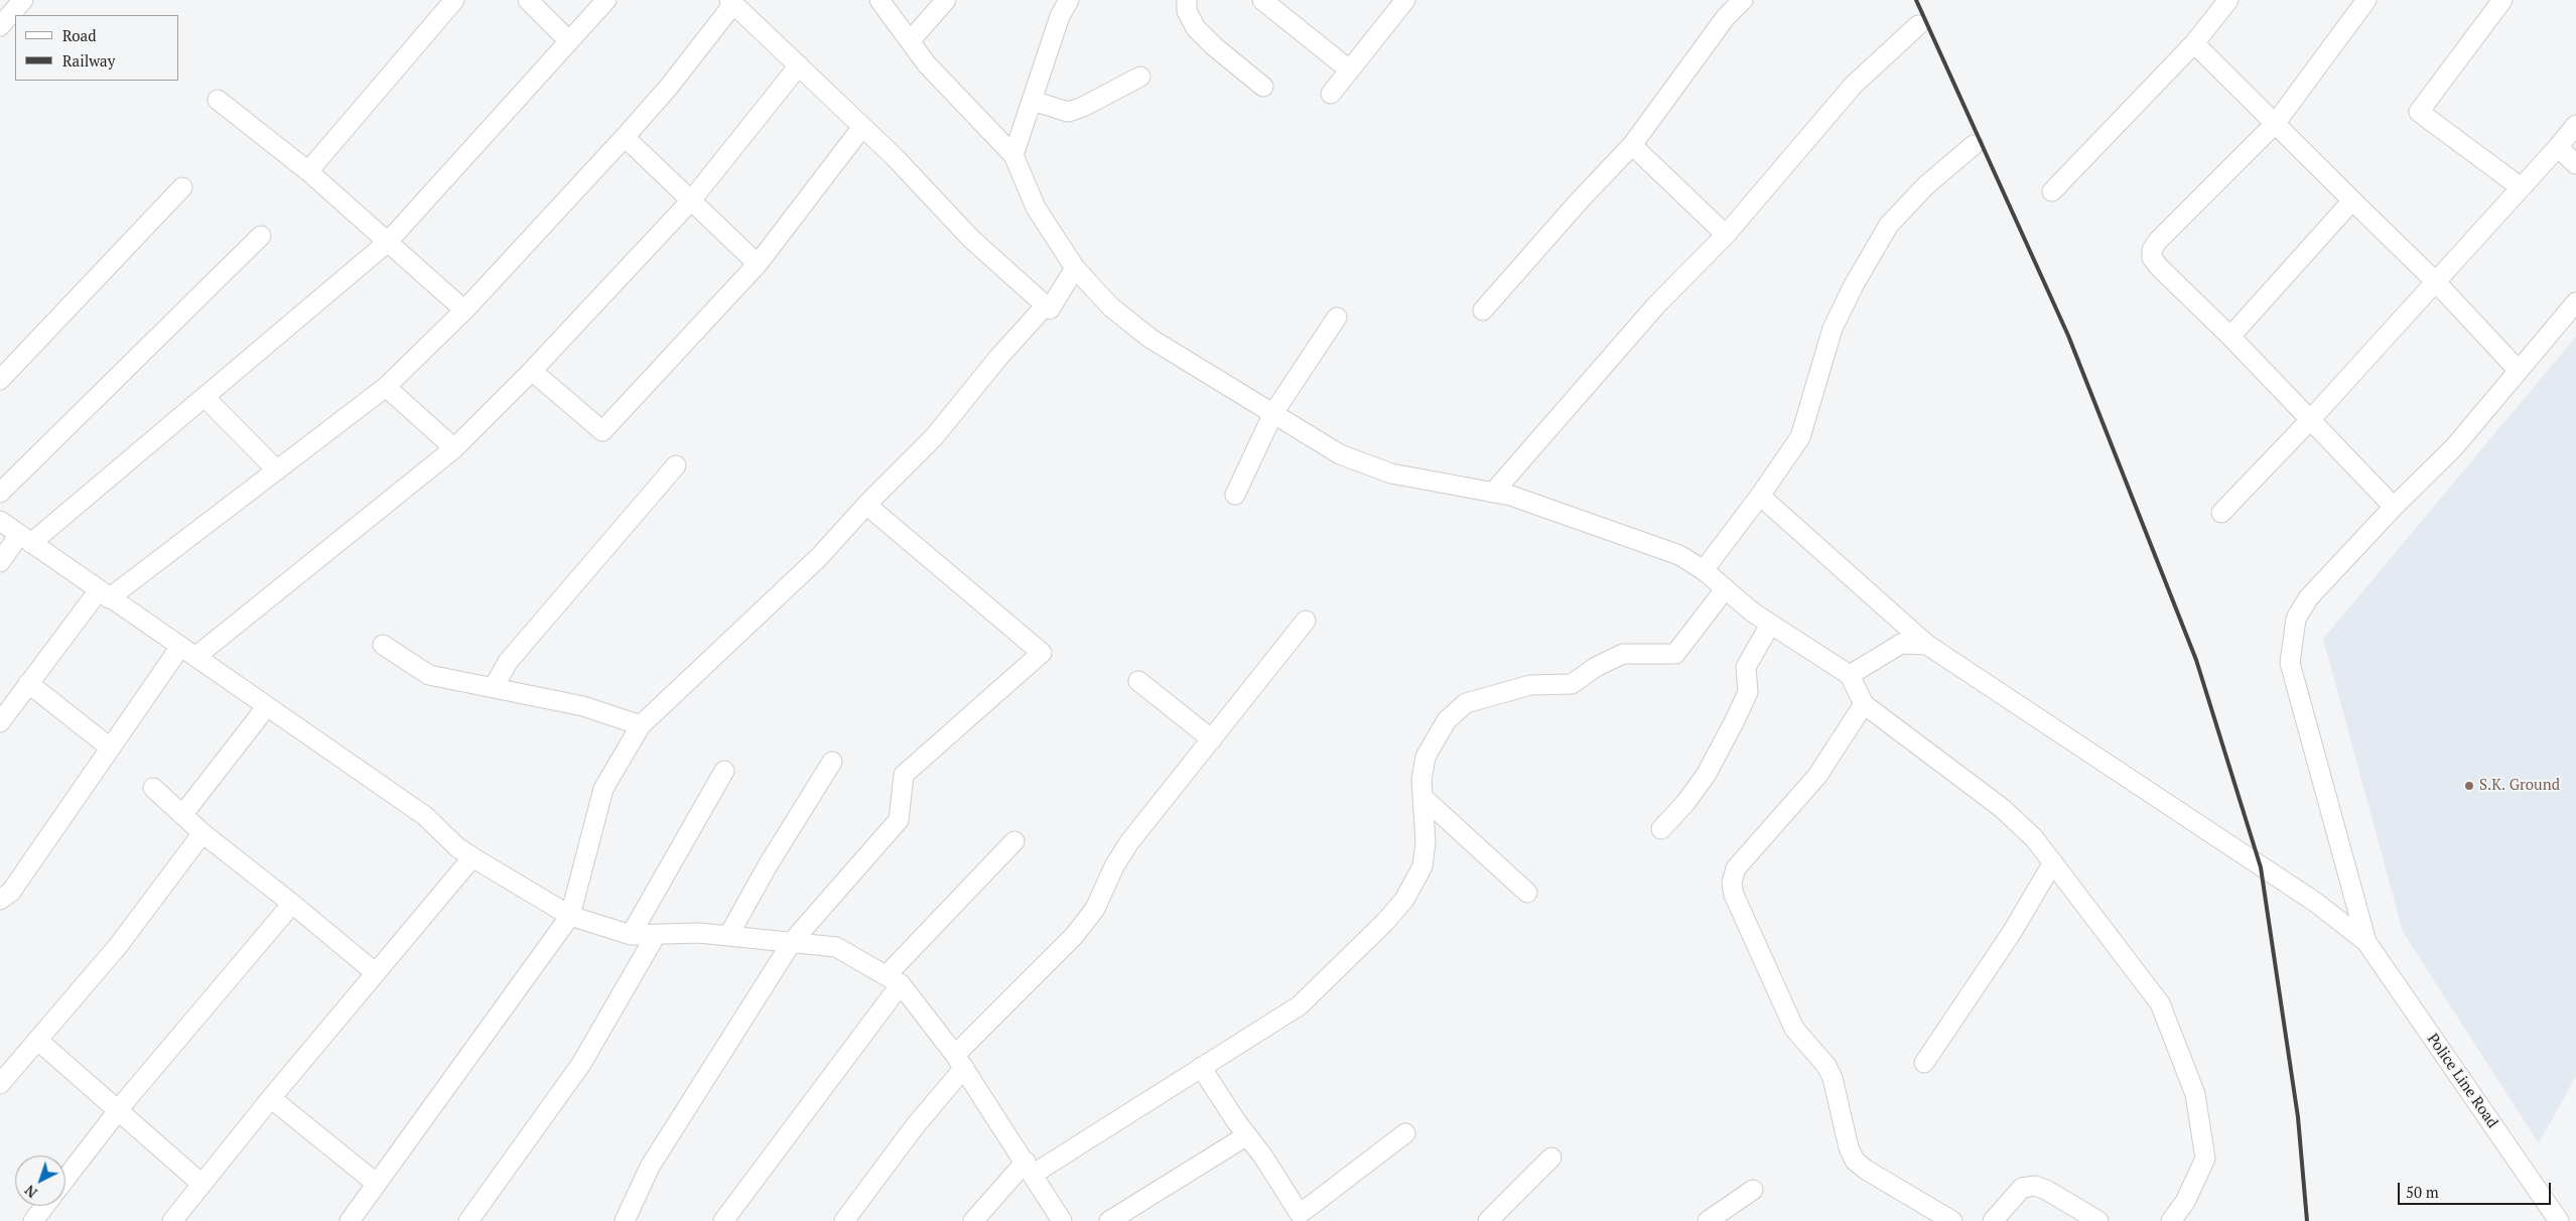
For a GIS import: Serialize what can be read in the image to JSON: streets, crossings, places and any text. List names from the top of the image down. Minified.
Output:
{"streets":{"street":["Police Line Road"]},"places":["S.K. Ground"],"legend":["Road","Railway"],"scale_bar":"50 m","north":"bottom left"}
